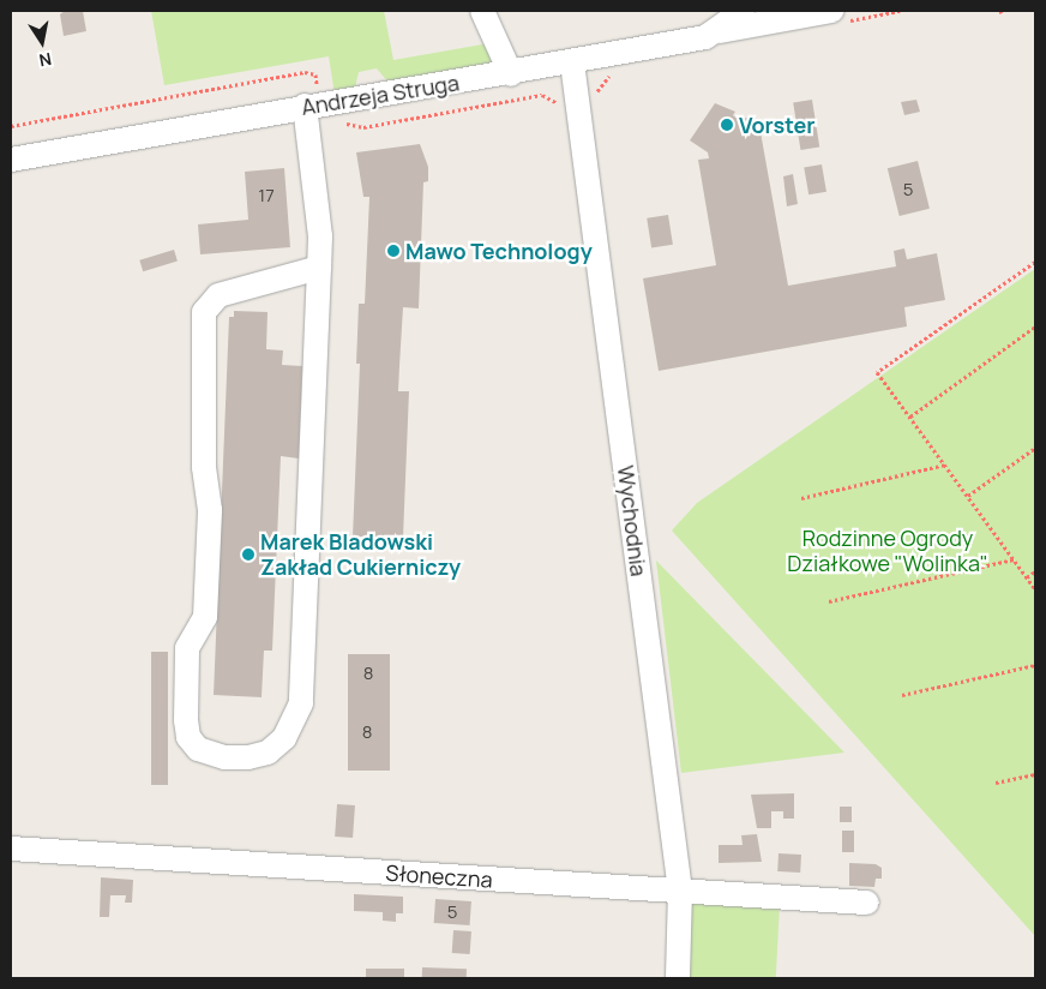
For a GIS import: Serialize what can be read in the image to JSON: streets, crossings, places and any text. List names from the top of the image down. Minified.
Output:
{"streets":{"street":["Andrzeja Struga","Wychodnia","Słoneczna"]},"crossings":[["Andrzeja Struga","Wychodnia"],["Wychodnia","Słoneczna"]],"parks":["Rodzinne Ogrody Działkowe \"Wolinka\""],"places":["Vorster","Mawo Technology","Marek Bladowski Zakład Cukierniczy"],"house_numbers":["5","17","8","8","5"],"north":"bottom"}
